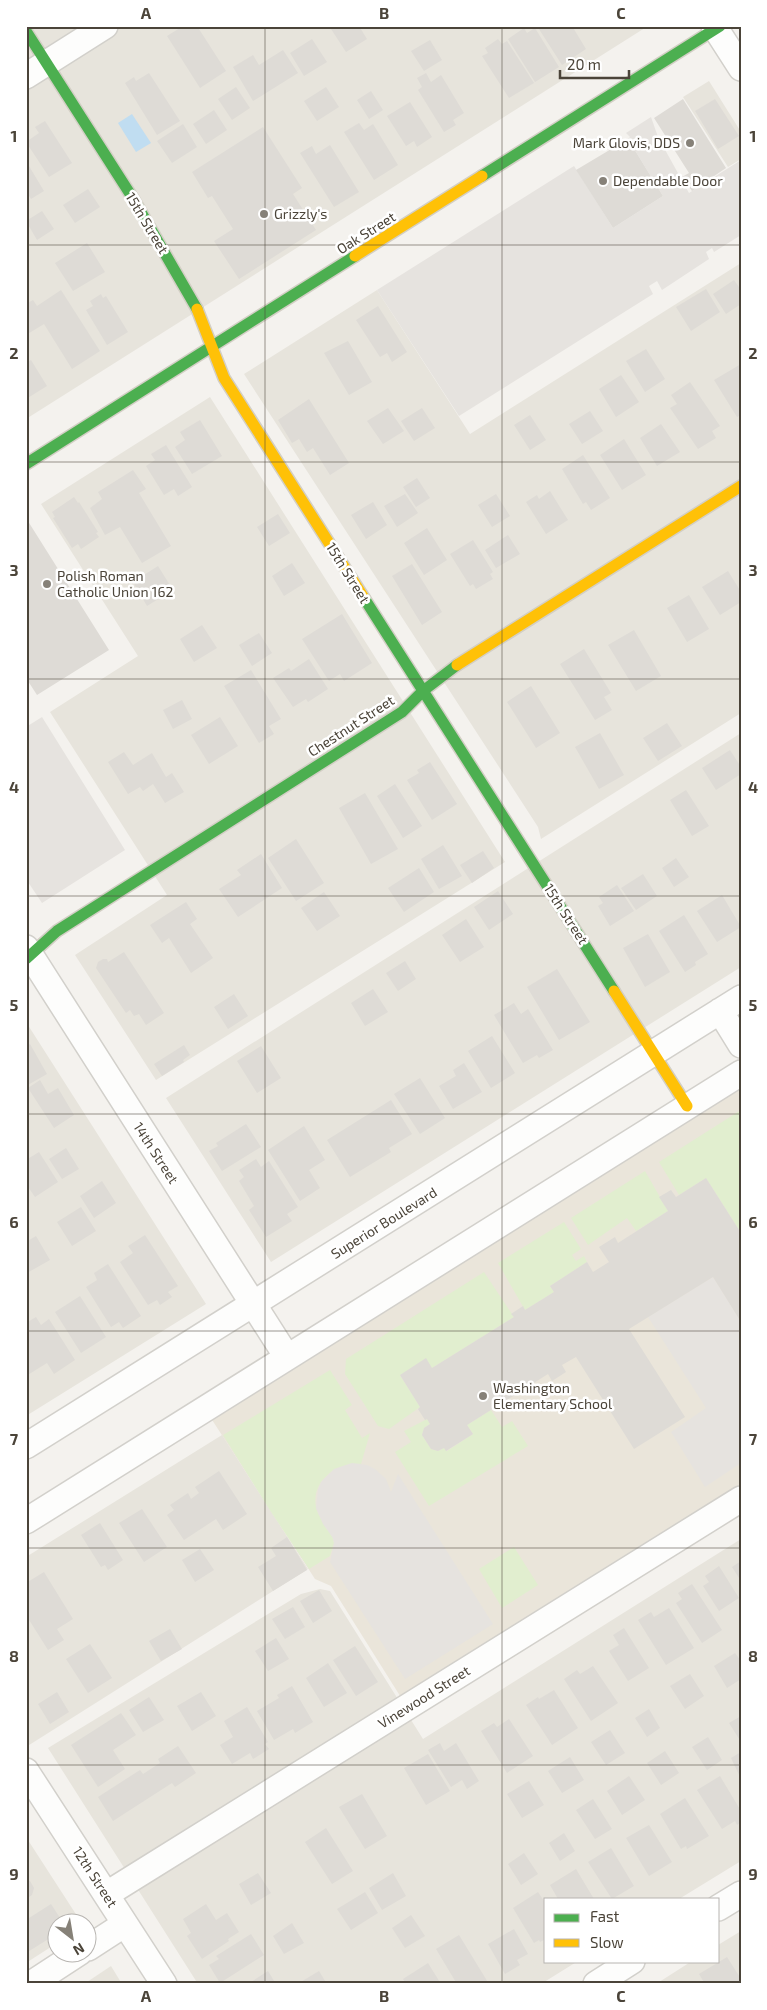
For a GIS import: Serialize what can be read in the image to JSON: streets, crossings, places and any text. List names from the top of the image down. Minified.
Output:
{"streets":{"street":["15th Street","Oak Street","Chestnut Street","14th Street","Superior Boulevard","Vinewood Street","12th Street"]},"crossings":[["15th Street","Oak Street"],["15th Street","Chestnut Street"],["15th Street","Superior Boulevard"],["Chestnut Street","14th Street"],["14th Street","Superior Boulevard"],["Vinewood Street","12th Street"]],"places":["Mark Glovis, DDS","Dependable Door","Grizzly's","Polish Roman Catholic Union 162","Washington Elementary School"],"legend":["Fast","Slow"],"scale_bar":"20 m","north":"bottom right","grid":{"columns":["A","B","C"],"rows":["1","2","3","4","5","6","7","8","9"]}}
